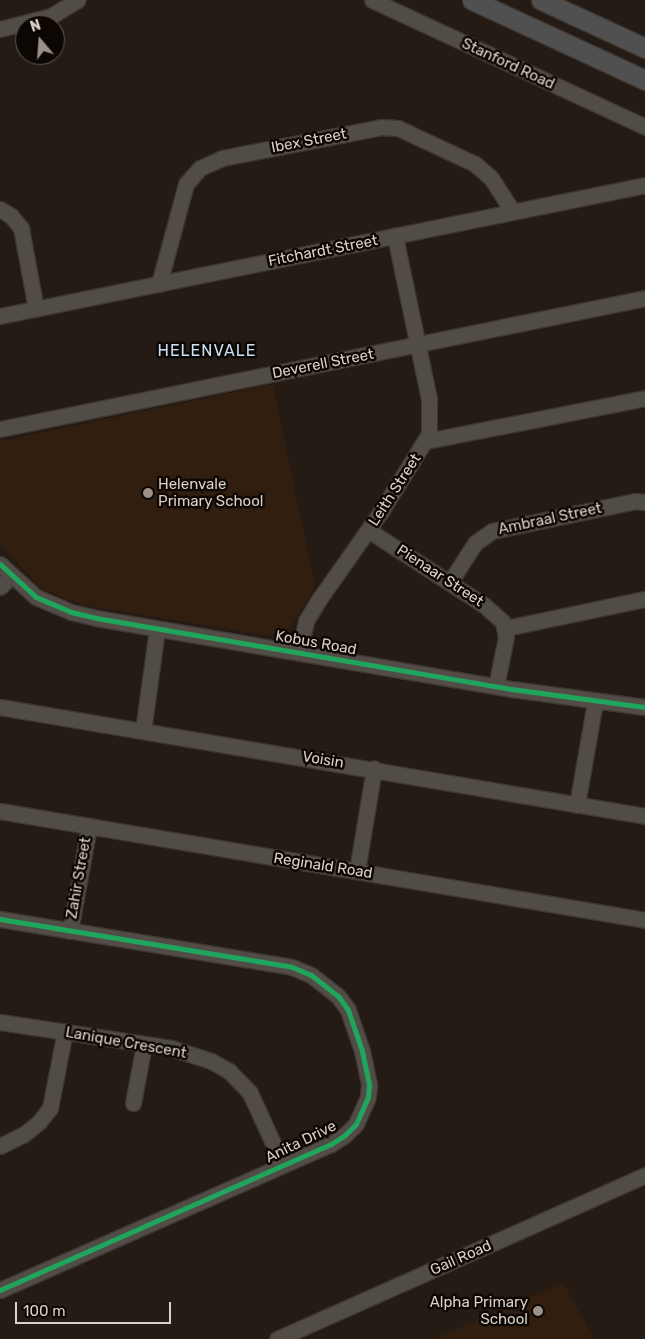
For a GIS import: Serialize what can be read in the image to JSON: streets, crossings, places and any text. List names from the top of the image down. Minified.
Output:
{"streets":{"street":["Stanford Road","Ibex Street","Fitchardt Street","Deverell Street","Leith Street","Ambraal Street","Pienaar Street","Kobus Road","Voisin","Reginald Road","Zahir Street","Lanique Crescent","Anita Drive","Gail Road"]},"crossings":[["Ibex Street","Fitchardt Street"],["Leith Street","Pienaar Street"],["Leith Street","Kobus Road"],["Ambraal Street","Pienaar Street"],["Reginald Road","Zahir Street"],["Zahir Street","Anita Drive"],["Lanique Crescent","Anita Drive"]],"districts":["HELENVALE"],"places":["Helenvale Primary School","Alpha Primary School"],"scale_bar":"100 m","north":"top"}
